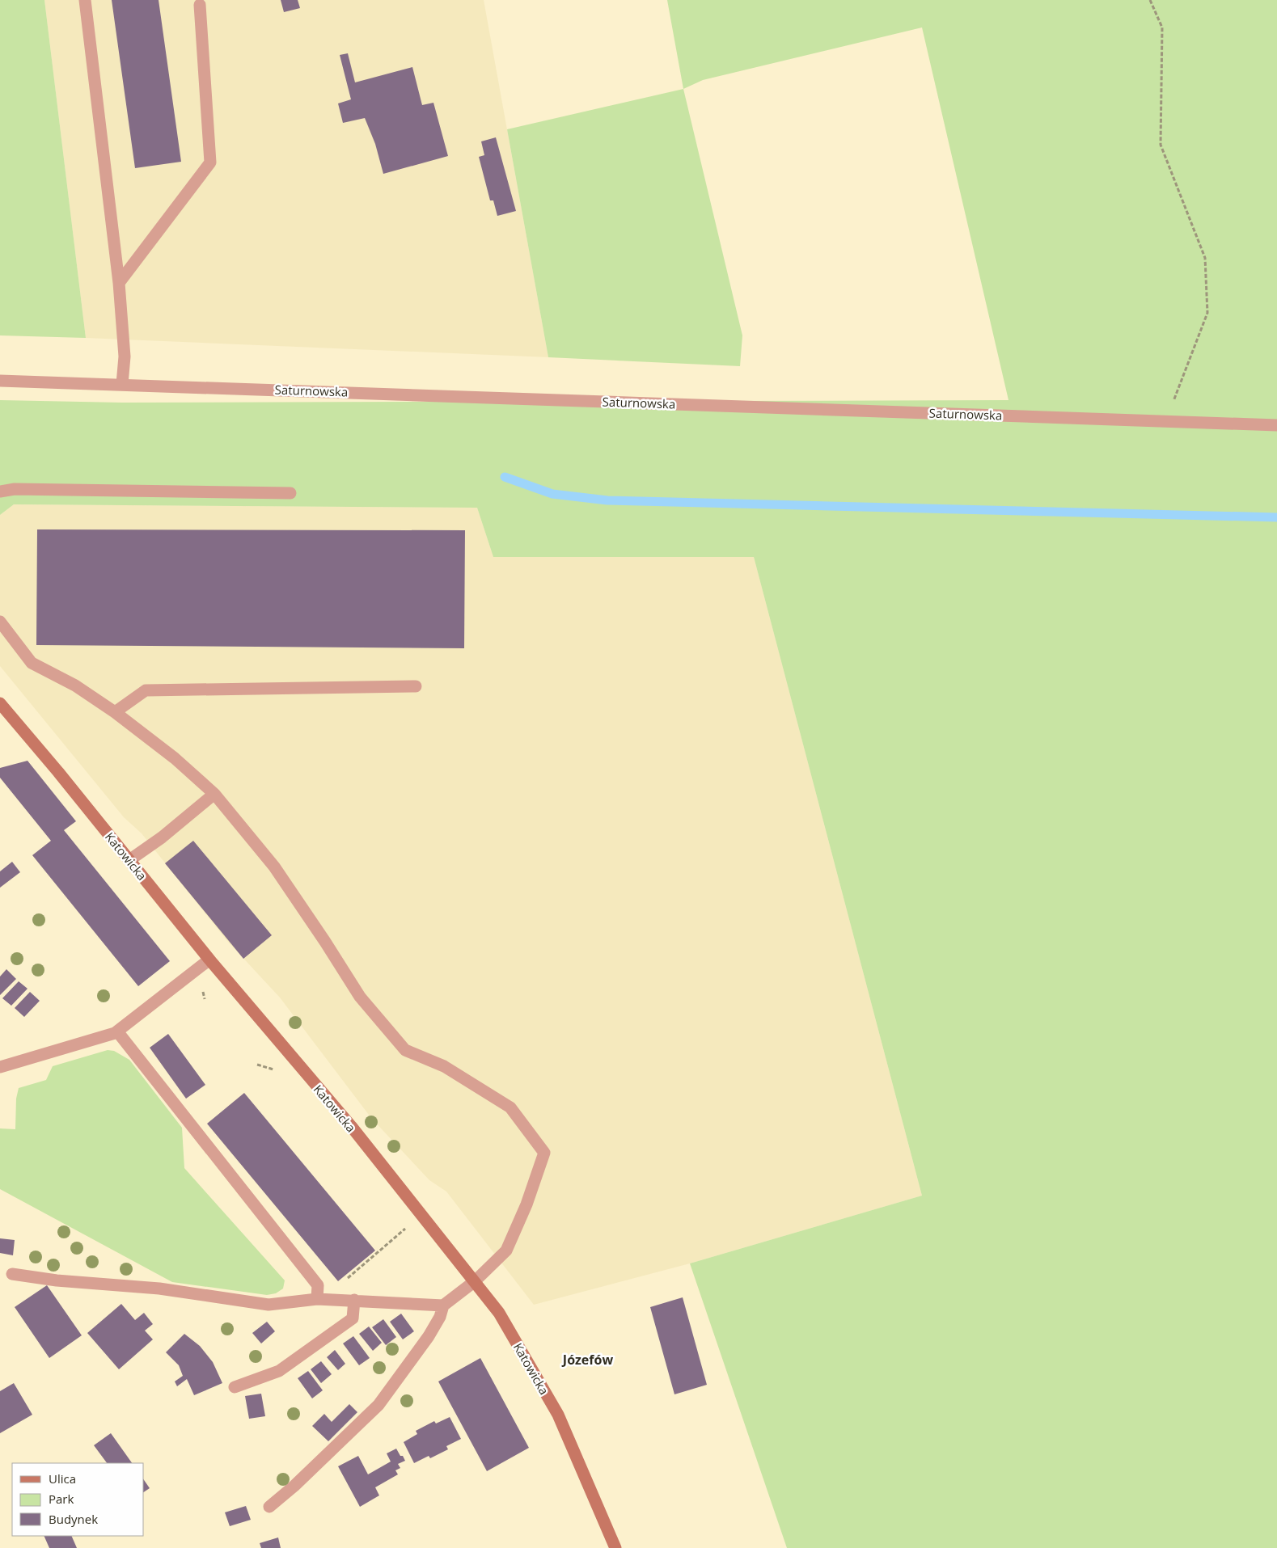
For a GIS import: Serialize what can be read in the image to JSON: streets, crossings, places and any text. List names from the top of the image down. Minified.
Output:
{"streets":{"street":["Saturnowska","Katowicka"]},"districts":["Józefów"],"legend":["Ulica","Park","Budynek"]}
